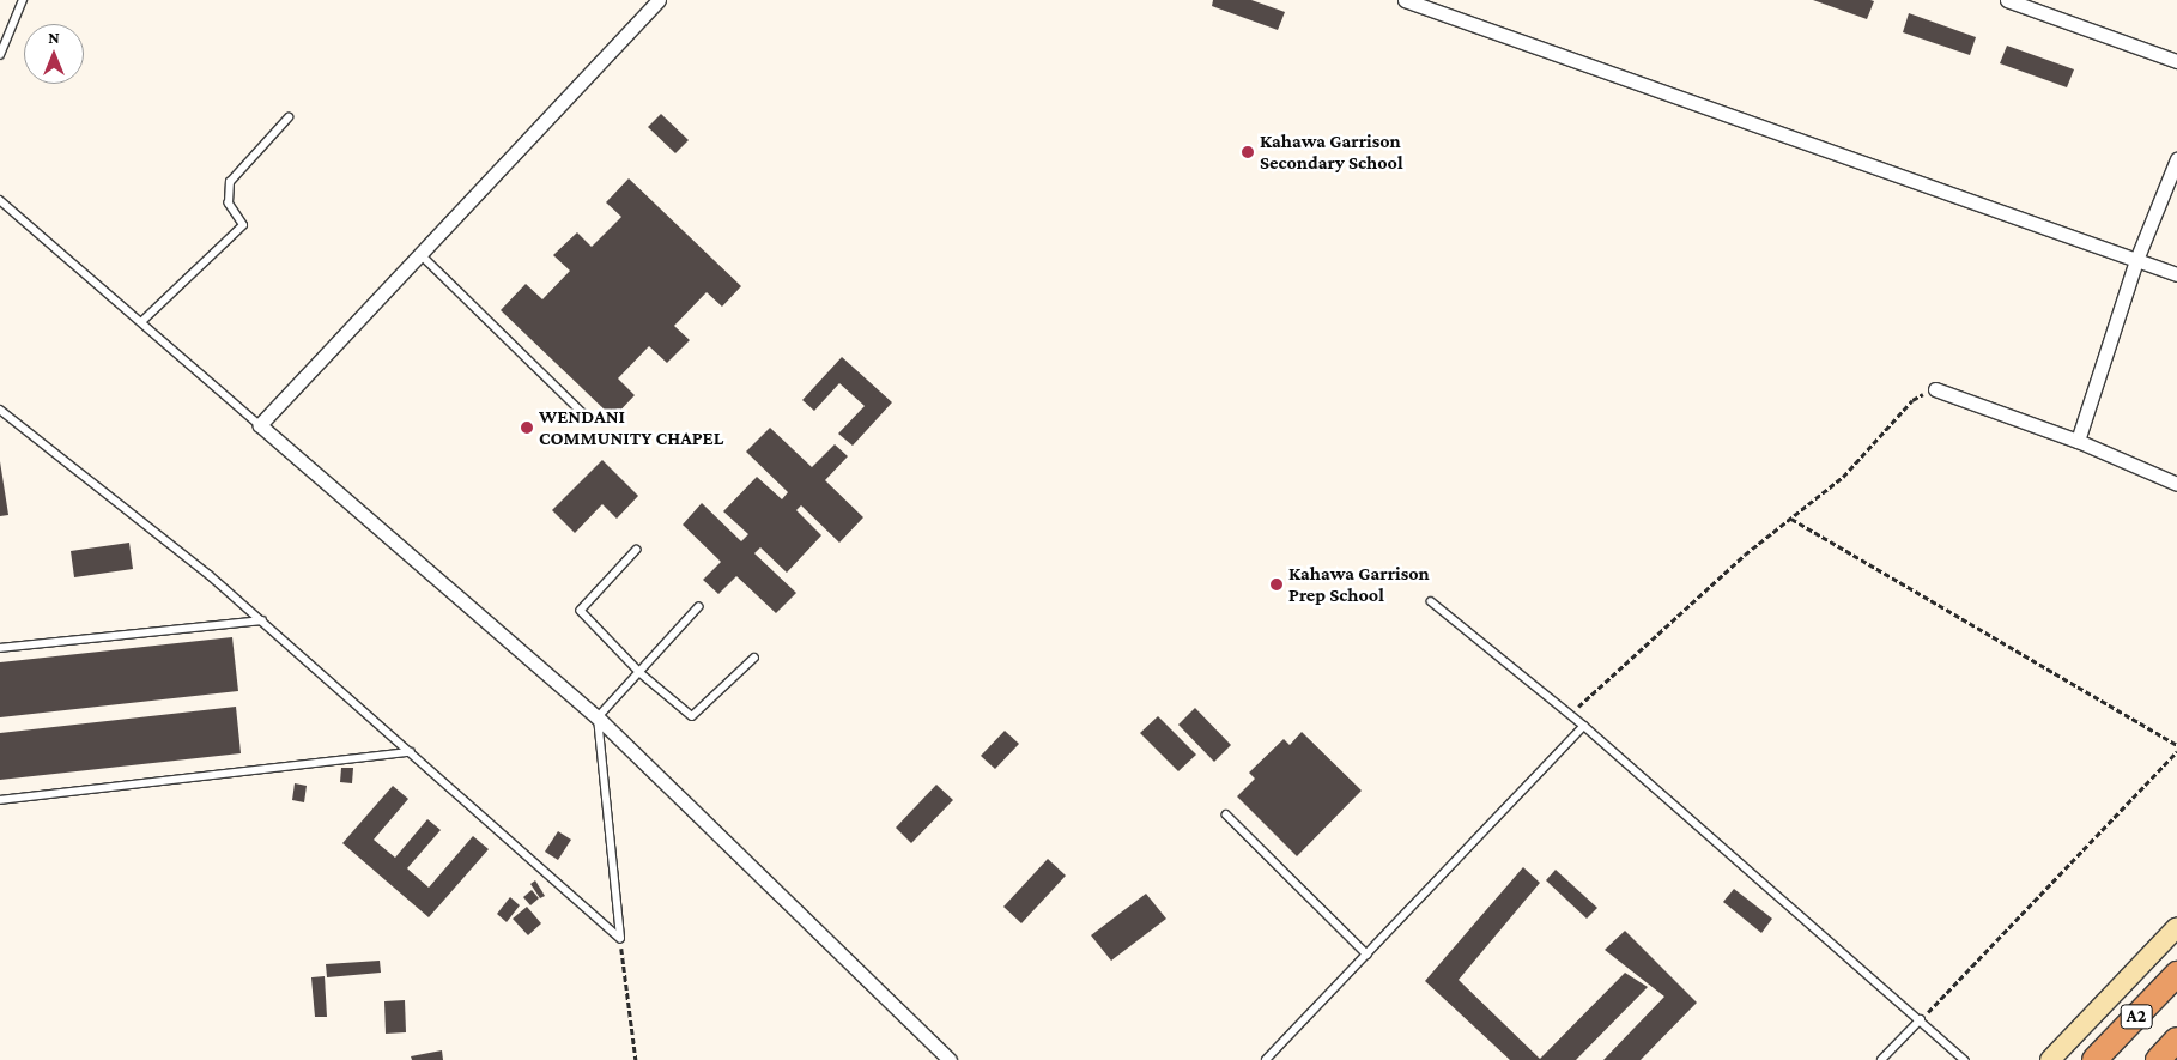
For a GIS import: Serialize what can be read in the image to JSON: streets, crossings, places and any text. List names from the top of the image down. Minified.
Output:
{"streets":{"highway":["A2"]},"places":["Kahawa Garrison Secondary School","WENDANI COMMUNITY CHAPEL","Kahawa Garrison Prep School"],"north":"top"}
